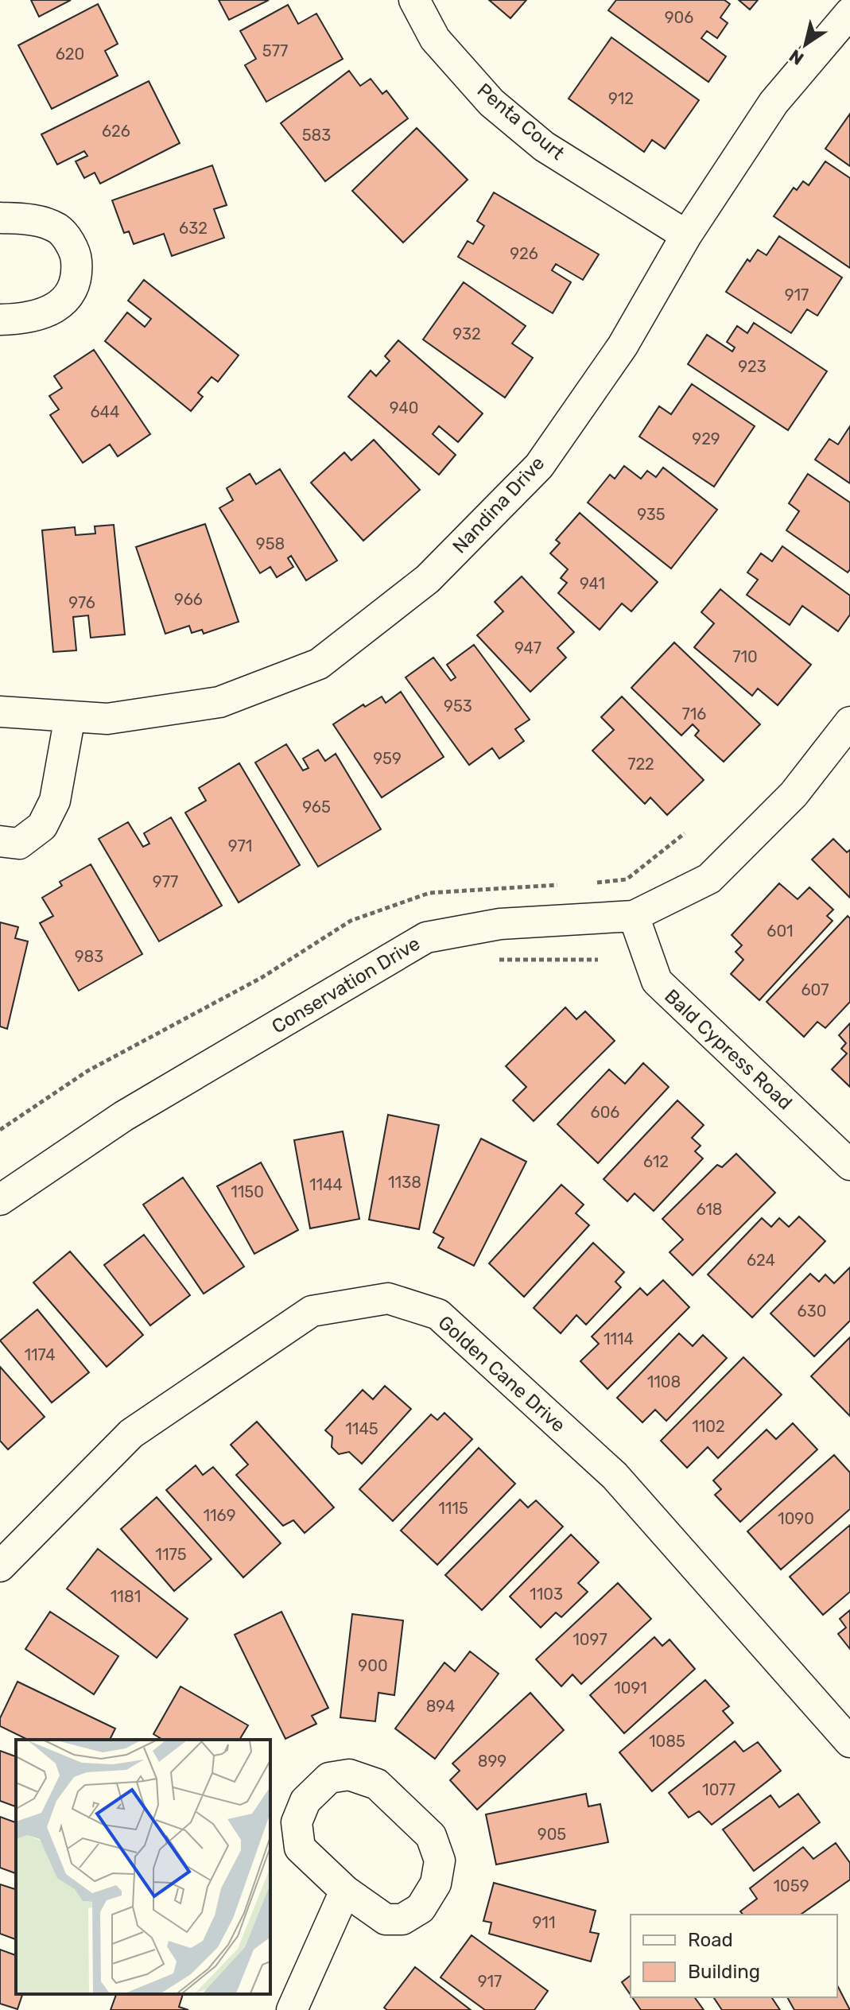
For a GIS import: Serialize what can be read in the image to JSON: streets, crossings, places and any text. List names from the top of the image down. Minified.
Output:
{"streets":{"street":["Penta Court","Nandina Drive","Conservation Drive","Bald Cypress Road","Golden Cane Drive"]},"crossings":[["Penta Court","Nandina Drive"],["Conservation Drive","Bald Cypress Road"]],"house_numbers":["906","577","620","912","626","583","632","926","917","932","923","940","644","929","935","958","941","966","976","947","710","953","716","959","722","965","971","977","601","983","607","606","612","1138","1144","1150","618","624","630","1114","1174","1108","1102","1145","1115","1169","1090","1175","1103","1181","1097","900","1091","894","1085","899","1077","905","1059","911","917"],"legend":["Road","Building"],"north":"bottom left"}
